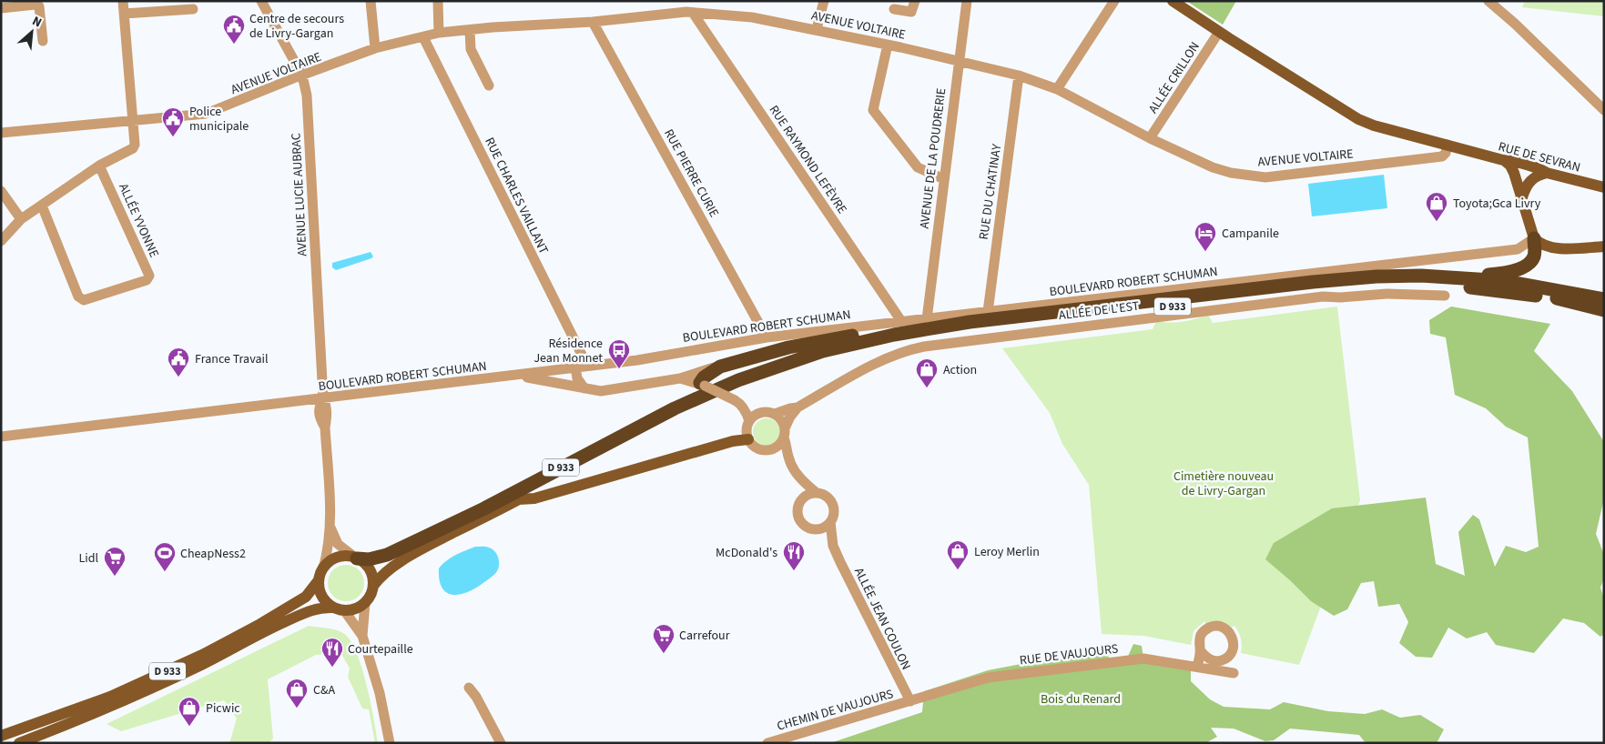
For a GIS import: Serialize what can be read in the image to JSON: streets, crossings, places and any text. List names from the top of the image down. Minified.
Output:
{"streets":{"highway":["D 933"],"main road":["RUE DE SEVRAN"],"street":["AVENUE VOLTAIRE","ALLÉE CRILLON","AVENUE DE LA POUDRERIE","RUE RAYMOND LEFÈVRE","RUE PIERRE CURIE","RUE DU CHATINAY","AVENUE LUCIE AUBRAC","RUE CHARLES VAILLANT","ALLÉE YVONNE","BOULEVARD ROBERT SCHUMAN","ALLÉE DE L'EST","ALLÉE JEAN COULON","RUE DE VAUJOURS","CHEMIN DE VAUJOURS"]},"crossings":[["AVENUE VOLTAIRE","ALLÉE CRILLON"],["AVENUE VOLTAIRE","RUE DE SEVRAN"],["AVENUE VOLTAIRE","AVENUE DE LA POUDRERIE"],["AVENUE VOLTAIRE","RUE RAYMOND LEFÈVRE"],["AVENUE VOLTAIRE","RUE PIERRE CURIE"],["AVENUE VOLTAIRE","RUE DU CHATINAY"],["AVENUE VOLTAIRE","AVENUE LUCIE AUBRAC"],["AVENUE VOLTAIRE","RUE CHARLES VAILLANT"],["ALLÉE CRILLON","RUE DE SEVRAN"],["AVENUE DE LA POUDRERIE","BOULEVARD ROBERT SCHUMAN"],["RUE RAYMOND LEFÈVRE","BOULEVARD ROBERT SCHUMAN"],["RUE PIERRE CURIE","BOULEVARD ROBERT SCHUMAN"],["RUE DU CHATINAY","BOULEVARD ROBERT SCHUMAN"],["AVENUE LUCIE AUBRAC","BOULEVARD ROBERT SCHUMAN"],["AVENUE LUCIE AUBRAC","D 933"],["RUE CHARLES VAILLANT","BOULEVARD ROBERT SCHUMAN"],["ALLÉE JEAN COULON","RUE DE VAUJOURS"],["ALLÉE JEAN COULON","CHEMIN DE VAUJOURS"],["RUE DE VAUJOURS","CHEMIN DE VAUJOURS"]],"parks":["Cimetière nouveau de Livry-Gargan","Bois du Renard"],"places":{"public building":["Centre de secours de Livry-Gargan","Police municipale","France Travail"],"shop":["Toyota;Gca Livry","Action","Leroy Merlin","C&A","Picwic"],"hotel":["Campanile"],"bus stop":["Résidence Jean Monnet"],"restaurant":["McDonald's","Courtepaille"],"sports":["CheapNess2"],"supermarket":["Lidl","Carrefour"]},"north":"top right"}
